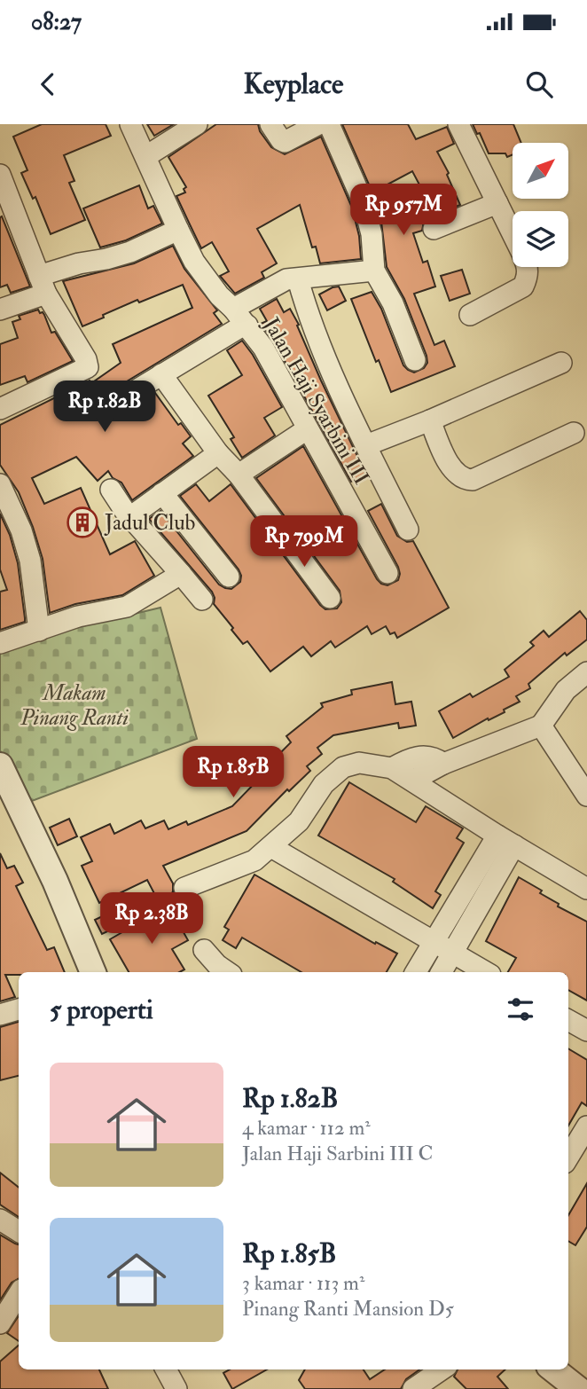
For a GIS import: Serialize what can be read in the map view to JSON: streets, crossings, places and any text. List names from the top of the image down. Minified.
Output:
{"streets":{"street":["Jalan Haji Syarbini III"]},"parks":["Makam Pinang Ranti"],"places":{"building":["Jadul Club"]},"north":"top right","page":{"status":"08:27","header":"Keyplace","price":["Rp 957M","Rp 1.82B","Rp 799M","Rp 1.85B","Rp 2.38B"],"heading":"5 properti","list":[{"name":"Rp 1.82B","note":"4 kamar · 112 m² · Jalan Haji Sarbini III C"},{"name":"Rp 1.85B","note":"3 kamar · 113 m² · Pinang Ranti Mansion D5"}]}}
